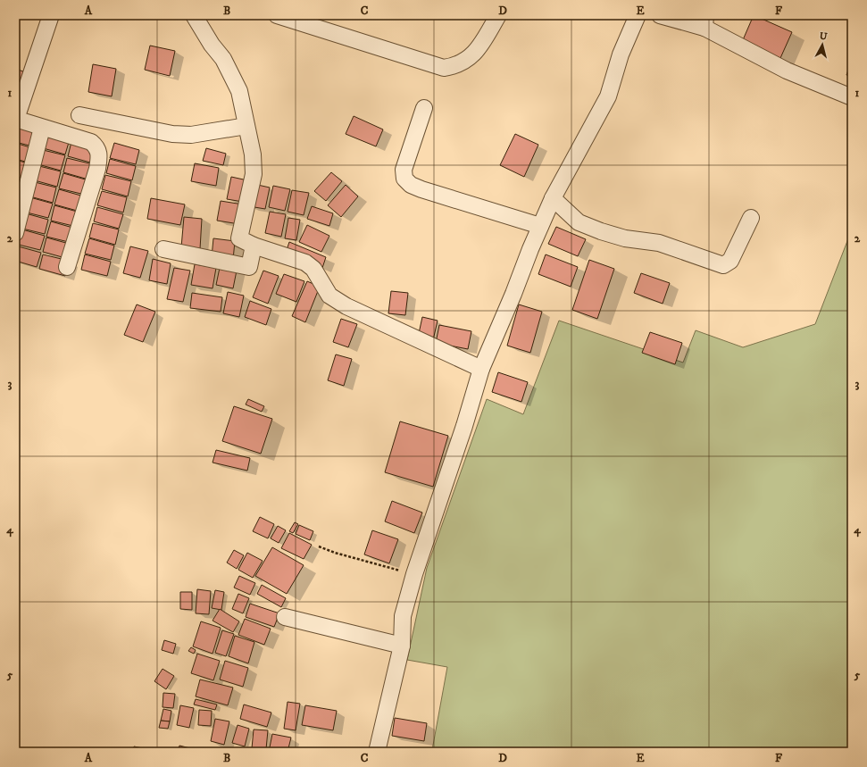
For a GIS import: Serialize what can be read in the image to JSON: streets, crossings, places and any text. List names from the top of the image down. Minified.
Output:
{"north":"top","grid":{"columns":["A","B","C","D","E","F"],"rows":["1","2","3","4","5"]}}
